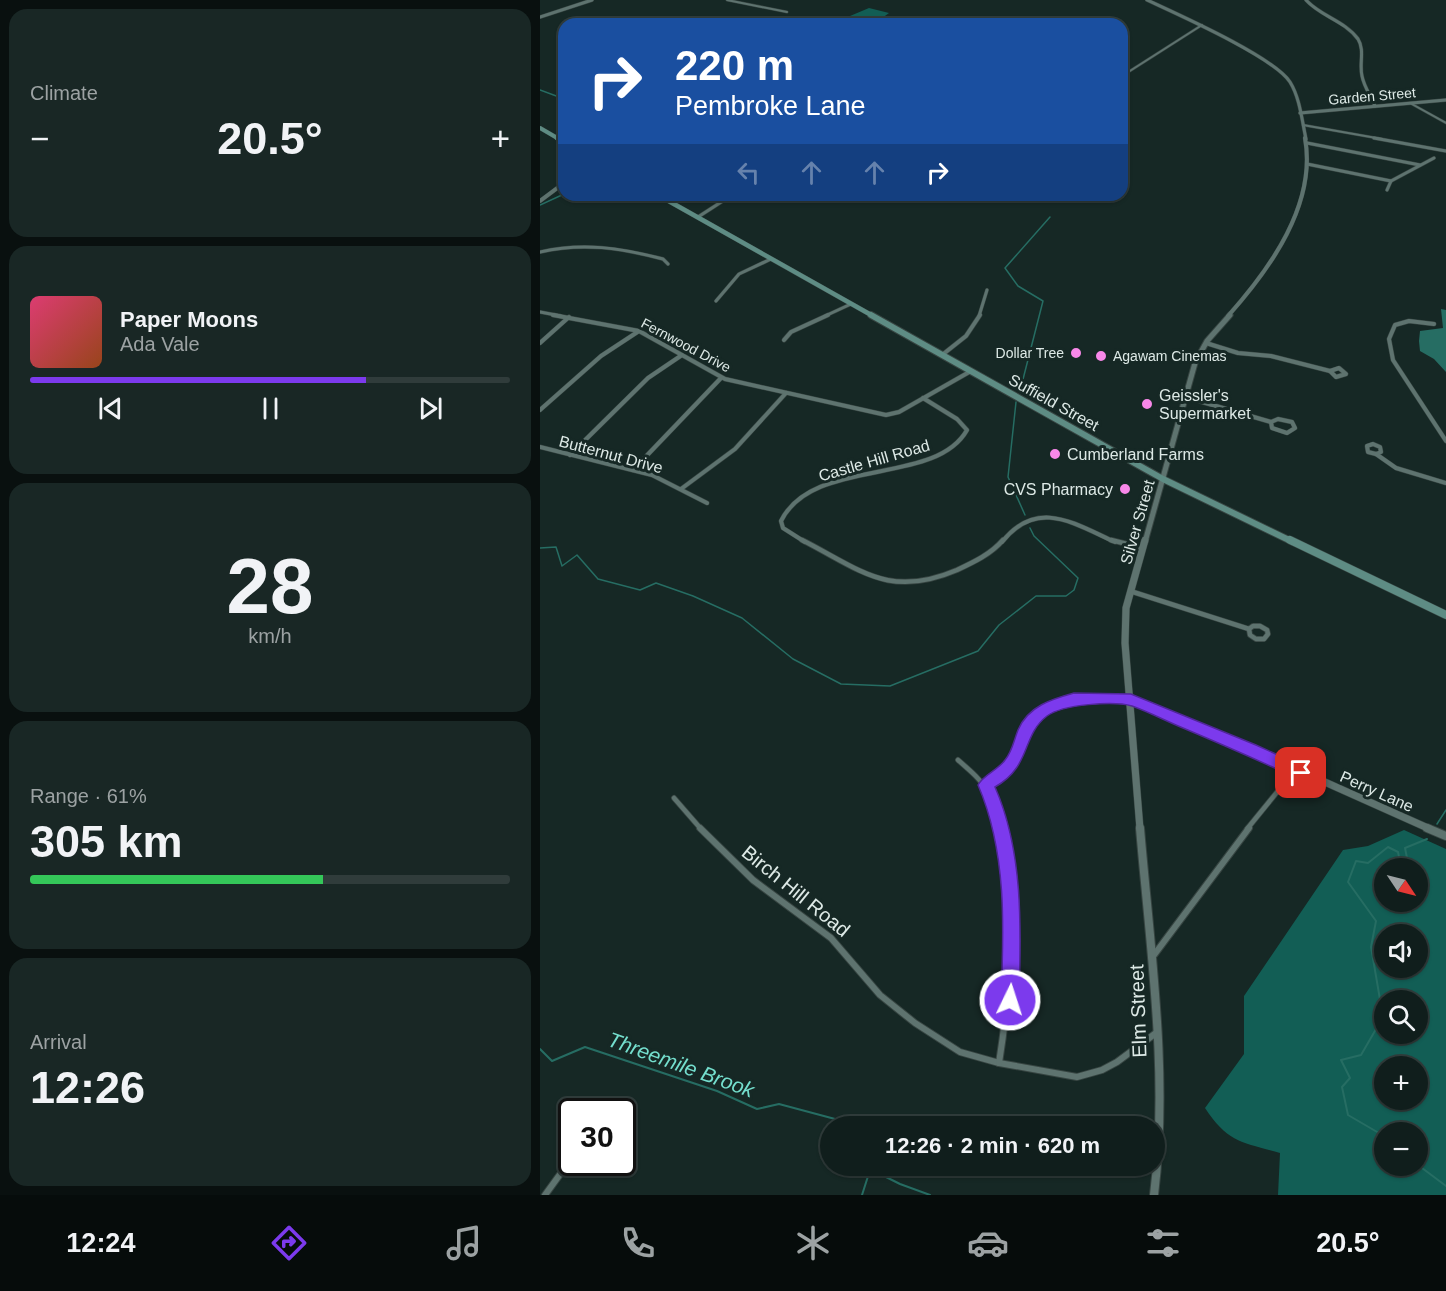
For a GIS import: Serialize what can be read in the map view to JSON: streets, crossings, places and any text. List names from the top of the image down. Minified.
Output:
{"streets":{"main road":["Suffield Street"],"street":["Garden Street","Fernwood Drive","Butternut Drive","Castle Hill Road","Silver Street","Perry Lane","Birch Hill Road","Elm Street"]},"crossings":[["Garden Street","Silver Street"],["Fernwood Drive","Castle Hill Road"],["Suffield Street","Silver Street"],["Castle Hill Road","Silver Street"],["Silver Street","Perry Lane"],["Silver Street","Elm Street"],["Perry Lane","Elm Street"],["Birch Hill Road","Elm Street"]],"water":["Threemile Brook"],"places":["Dollar Tree","Agawam Cinemas","Geissler's Supermarket","Cumberland Farms","CVS Pharmacy"],"north":"bottom right","page":{"tile":["Climate",["28","km/h"],["Range · 61%","305 km"],["Arrival","12:26"]],"turn":["220 m","Pembroke Lane"],"heat":["−","20.5°","+"],"song":["Paper Moons","Ada Vale"],"map_buttons":["+","−"],"limit":"30","trip":"12:26 · 2 min · 620 m","tabs":["12:24","20.5°"]}}
